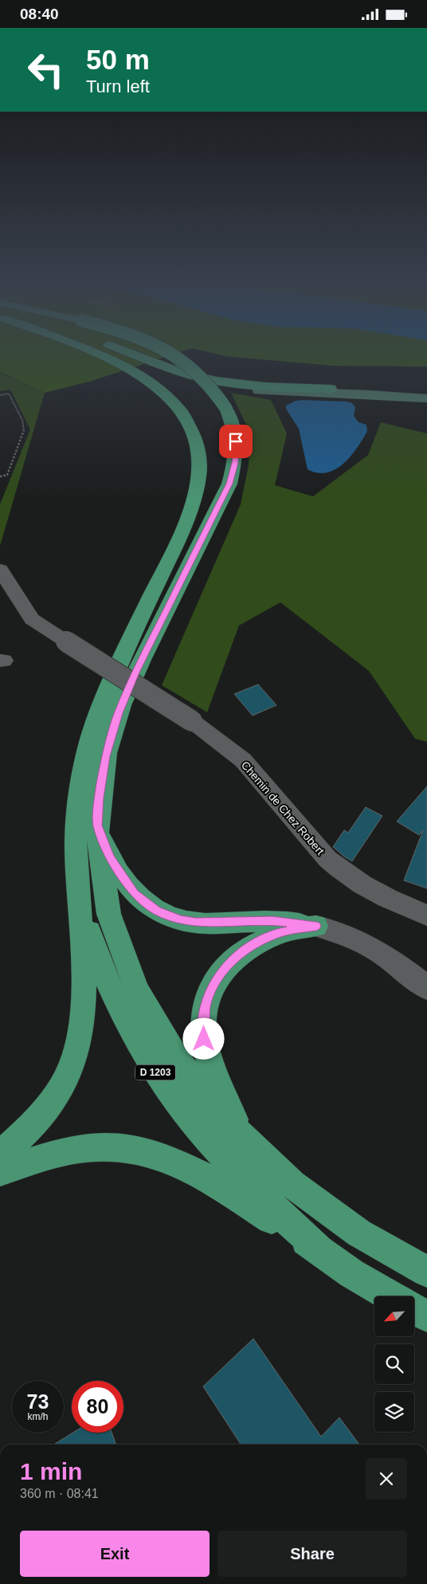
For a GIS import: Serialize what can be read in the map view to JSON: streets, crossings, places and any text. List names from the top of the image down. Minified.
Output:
{"streets":{"highway":["D 1203"],"street":["Chemin de Chez Robert"]},"north":"bottom left","page":{"status":"08:40","turn":["50 m","Turn left"],"speed":"73 km/h","limit":"80","heading":["1 min","360 m · 08:41"],"buttons":["Exit","Share"]}}
